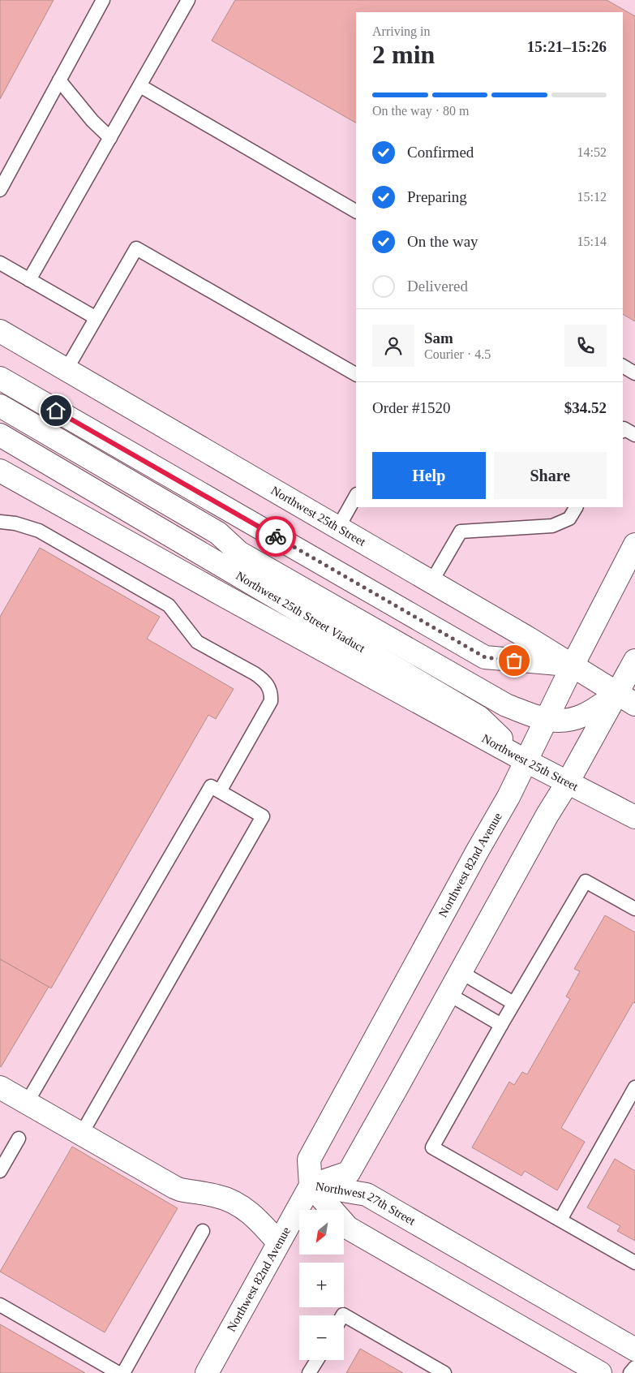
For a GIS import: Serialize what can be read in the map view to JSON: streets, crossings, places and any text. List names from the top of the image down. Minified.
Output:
{"streets":{"main road":["Northwest 25th Street","Northwest 25th Street Viaduct","Northwest 82nd Avenue","Northwest 27th Street"]},"crossings":[["Northwest 25th Street","Northwest 25th Street Viaduct"],["Northwest 25th Street","Northwest 82nd Avenue"],["Northwest 25th Street Viaduct","Northwest 82nd Avenue"],["Northwest 82nd Avenue","Northwest 27th Street"]],"north":"bottom left","page":{"heading":["2 min","Arriving in","15:21–15:26"],"panel":["Sam","Courier · 4.5","Order #1520","$34.52"],"bar":"On the way · 80 m","list":[["Confirmed","14:52"],["Preparing","15:12"],["On the way","15:14"],"Delivered"],"buttons":["Help","Share"],"map_buttons":["+","−"]}}
